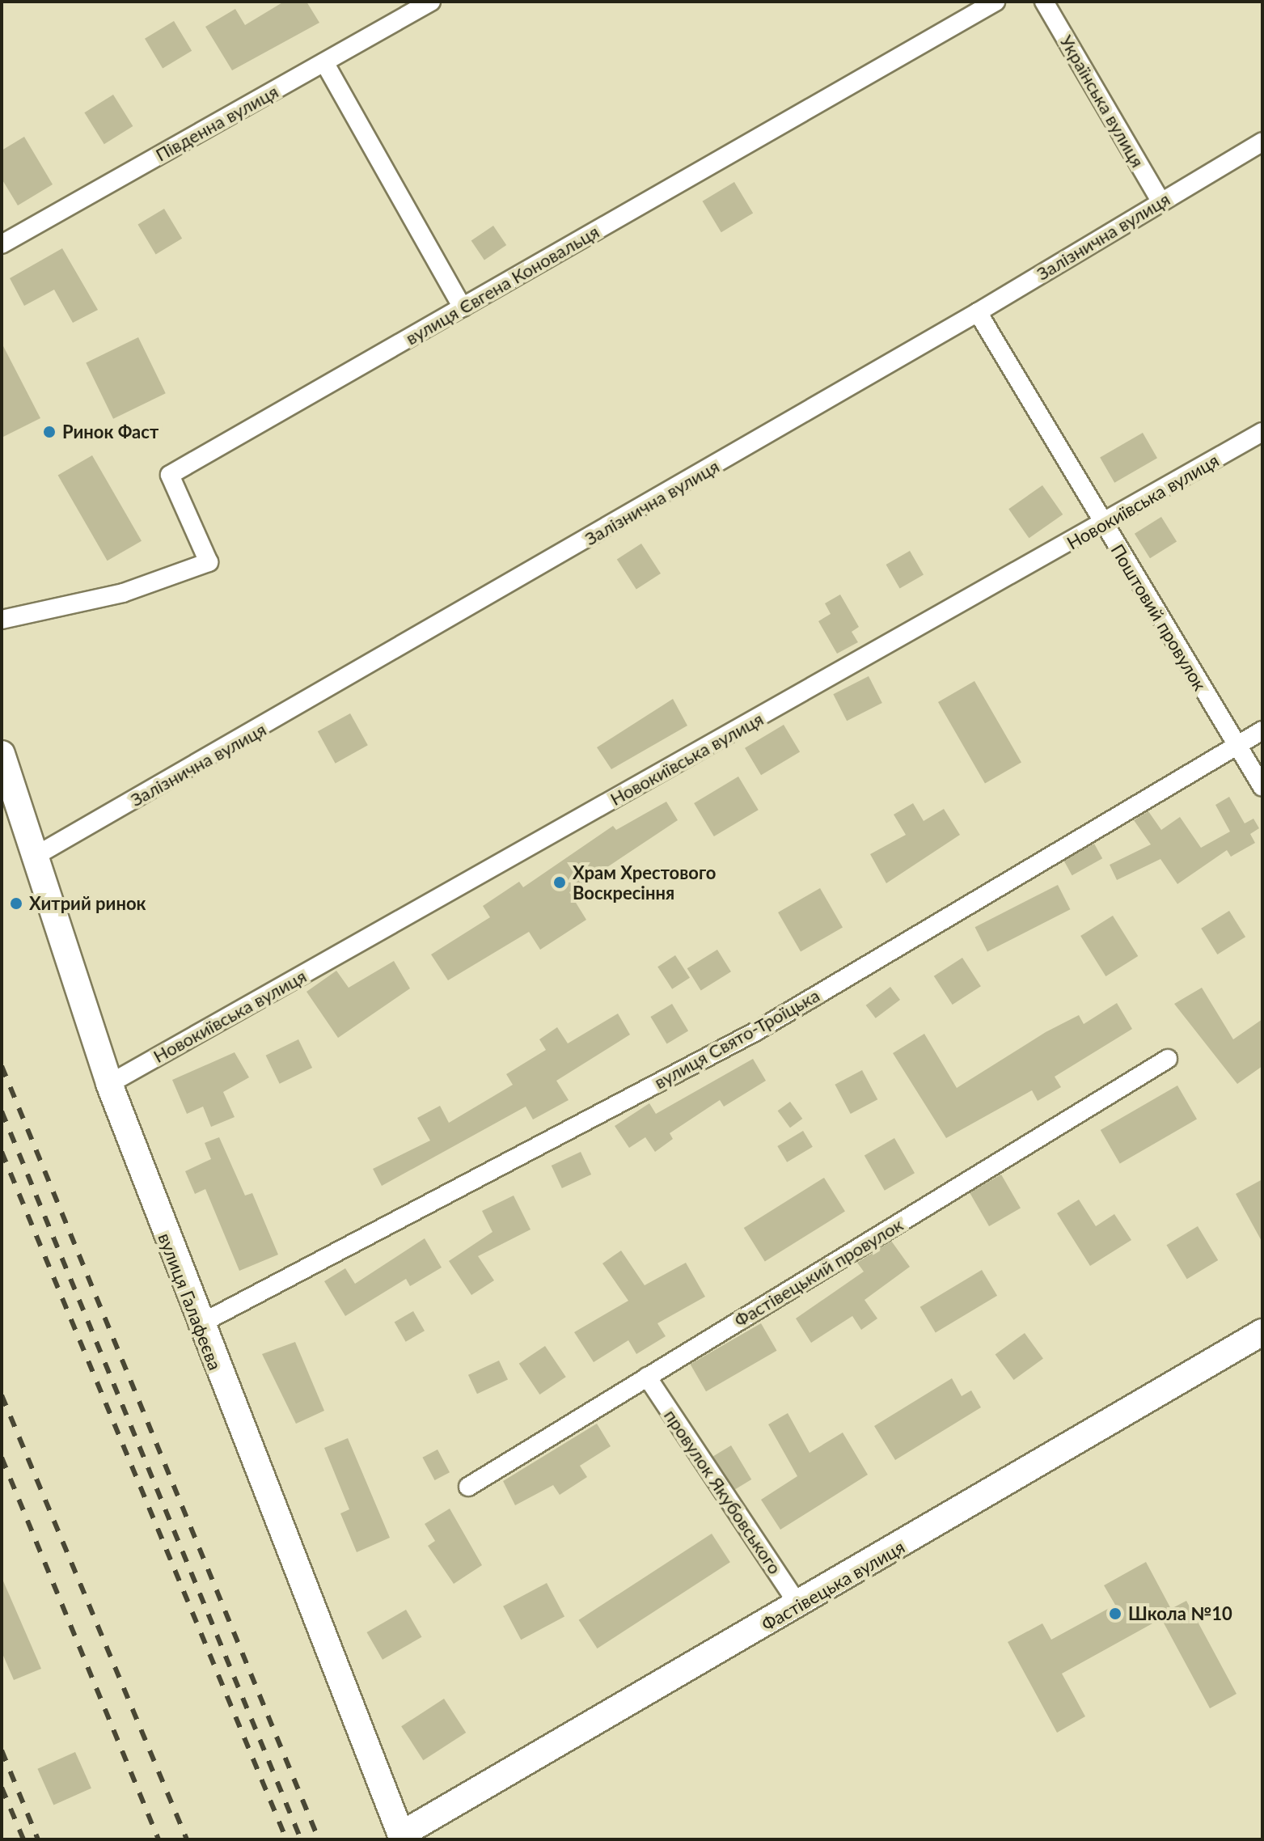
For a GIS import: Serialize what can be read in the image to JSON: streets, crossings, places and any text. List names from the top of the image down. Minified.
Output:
{"streets":{"street":["Українська вулиця","Південна вулиця","Залізнична вулиця","вулиця Євгена Коновальця","Новокиївська вулиця","Поштовий провулок","вулиця Свято-Троїцька","Фастівецький провулок","вулиця Галафеєва","провулок Якубовського","Фастівецька вулиця"]},"crossings":[["Українська вулиця","Залізнична вулиця"],["Залізнична вулиця","Поштовий провулок"],["Залізнична вулиця","вулиця Галафеєва"],["Новокиївська вулиця","Поштовий провулок"],["Новокиївська вулиця","вулиця Галафеєва"],["Поштовий провулок","вулиця Свято-Троїцька"],["вулиця Свято-Троїцька","вулиця Галафеєва"],["Фастівецький провулок","провулок Якубовського"],["вулиця Галафеєва","Фастівецька вулиця"],["провулок Якубовського","Фастівецька вулиця"]],"places":["Ринок Фаст","Храм Хрестового Воскресіння","Хитрий ринок","Школа №10"]}
